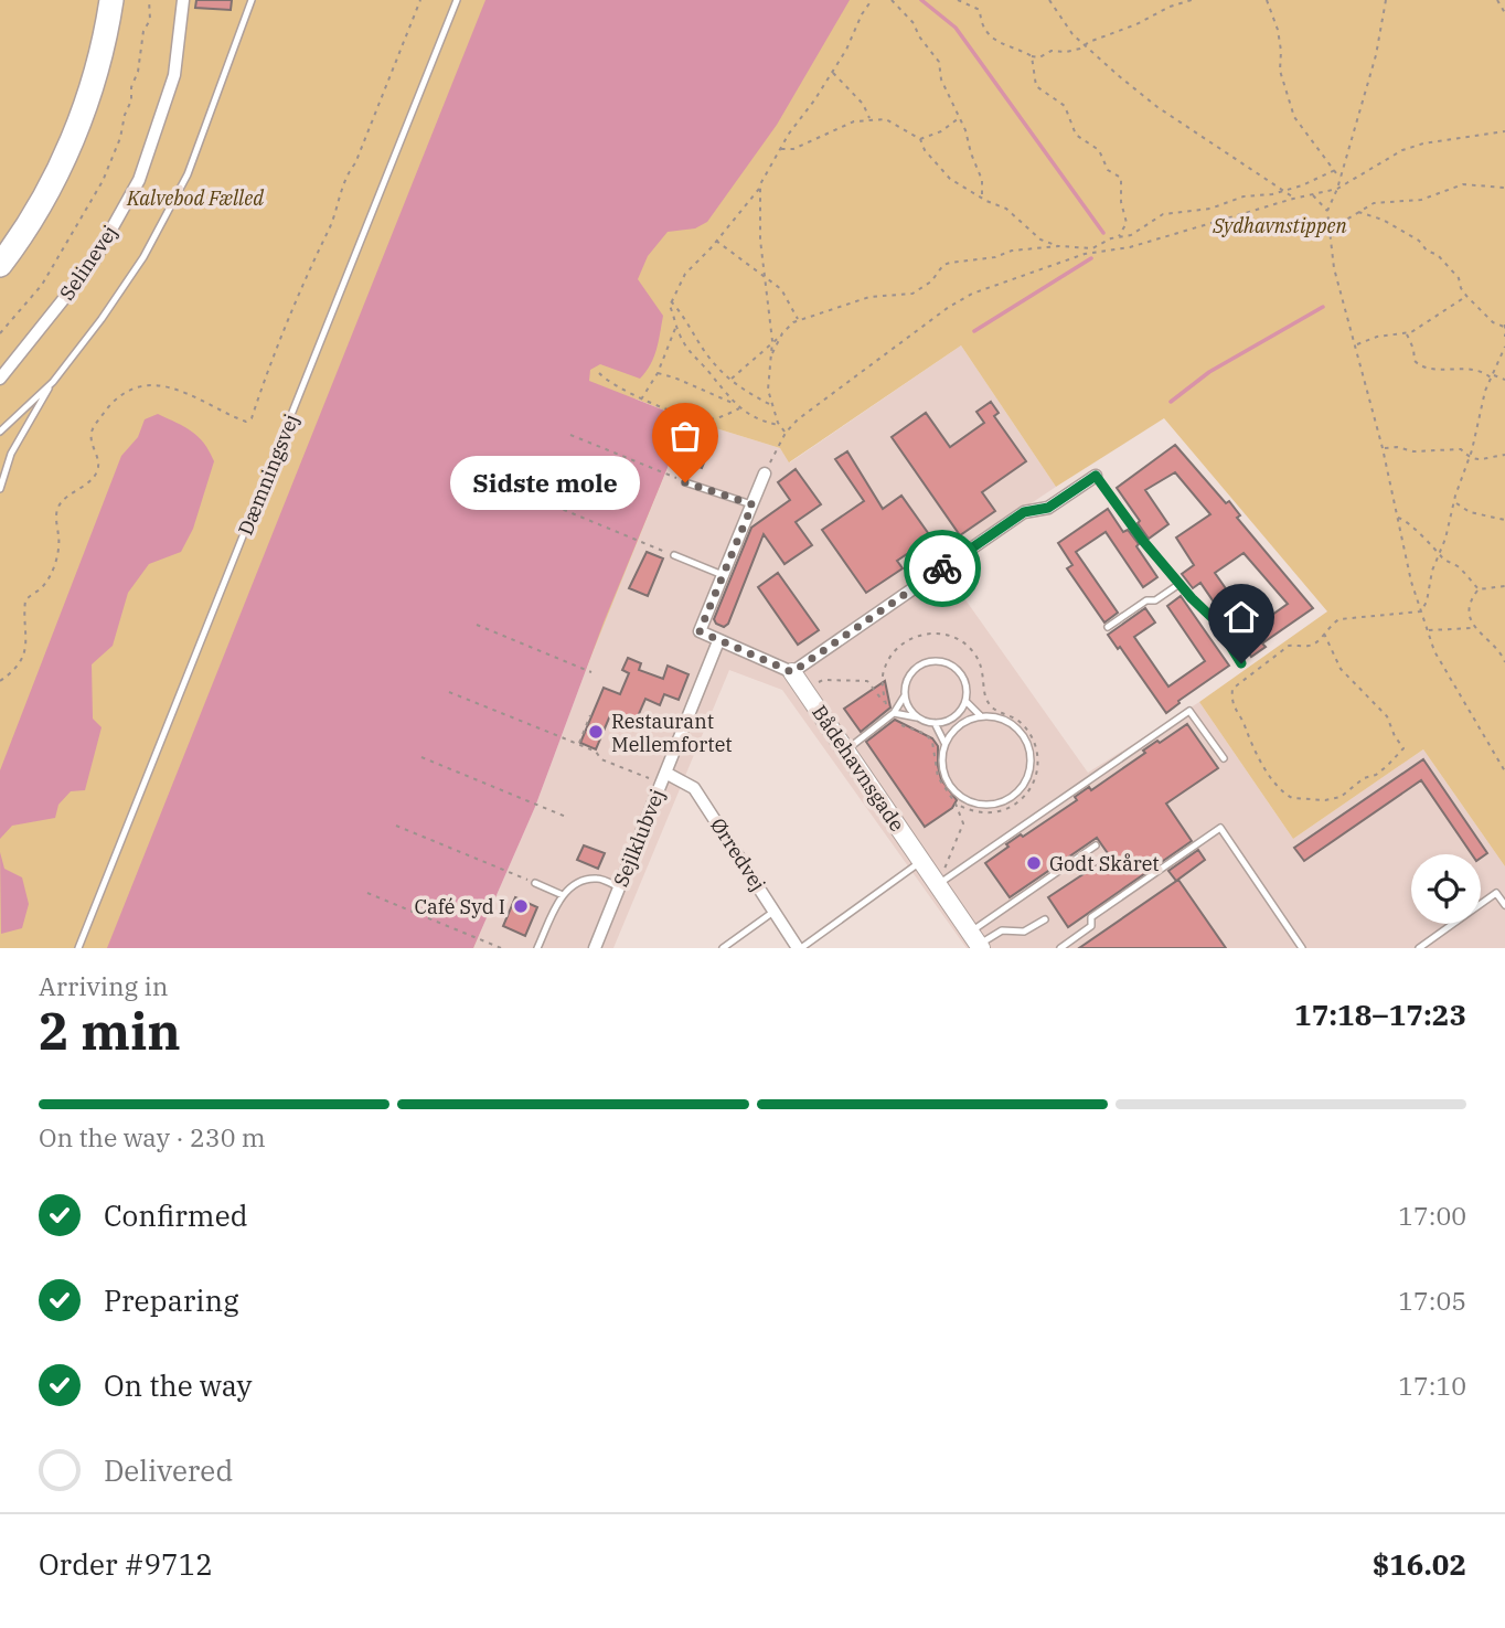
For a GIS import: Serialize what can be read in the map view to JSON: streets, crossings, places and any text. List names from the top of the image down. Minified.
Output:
{"streets":{"street":["Selinevej","Bådehavnsgade","Sejlklubvej","Ørredvej"],"lane":["Dæmningsvej"]},"crossings":[["Sejlklubvej","Ørredvej"]],"parks":["Kalvebod Fælled","Sydhavnstippen"],"places":["Sidste mole","Restaurant Mellemfortet","Godt Skåret","Café Syd I"],"page":{"bubble":"Sidste mole","heading":["2 min","Arriving in","17:18–17:23"],"panel":["Order #9712","$16.02"],"bar":"On the way · 230 m","list":[["Confirmed","17:00"],["Preparing","17:05"],["On the way","17:10"],"Delivered"]}}
